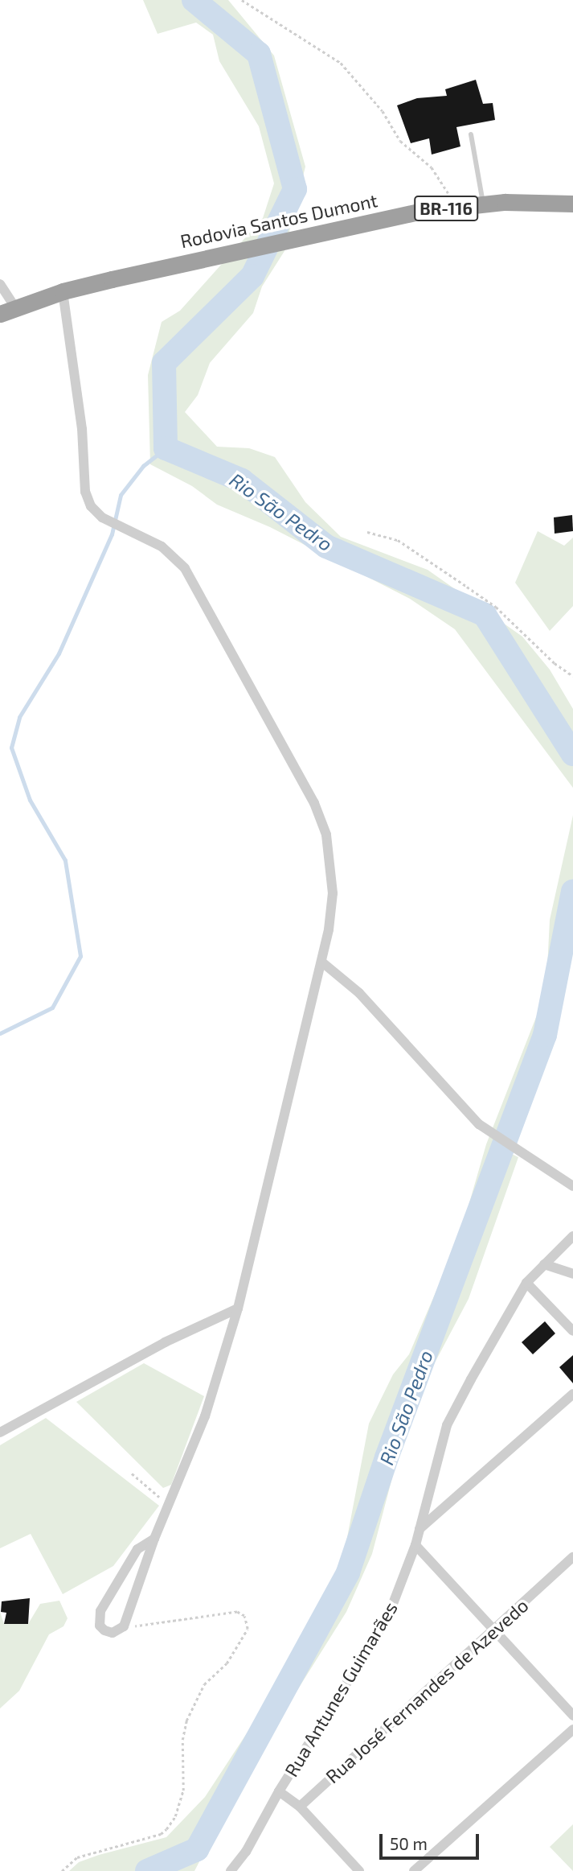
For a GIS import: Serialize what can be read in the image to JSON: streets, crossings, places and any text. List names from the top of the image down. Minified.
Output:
{"streets":{"highway":["BR-116","Rodovia Santos Dumont"],"street":["Rua Antunes Guimarães","Rua José Fernandes de Azevedo"]},"water":["Rio São Pedro"],"scale_bar":"50 m"}
